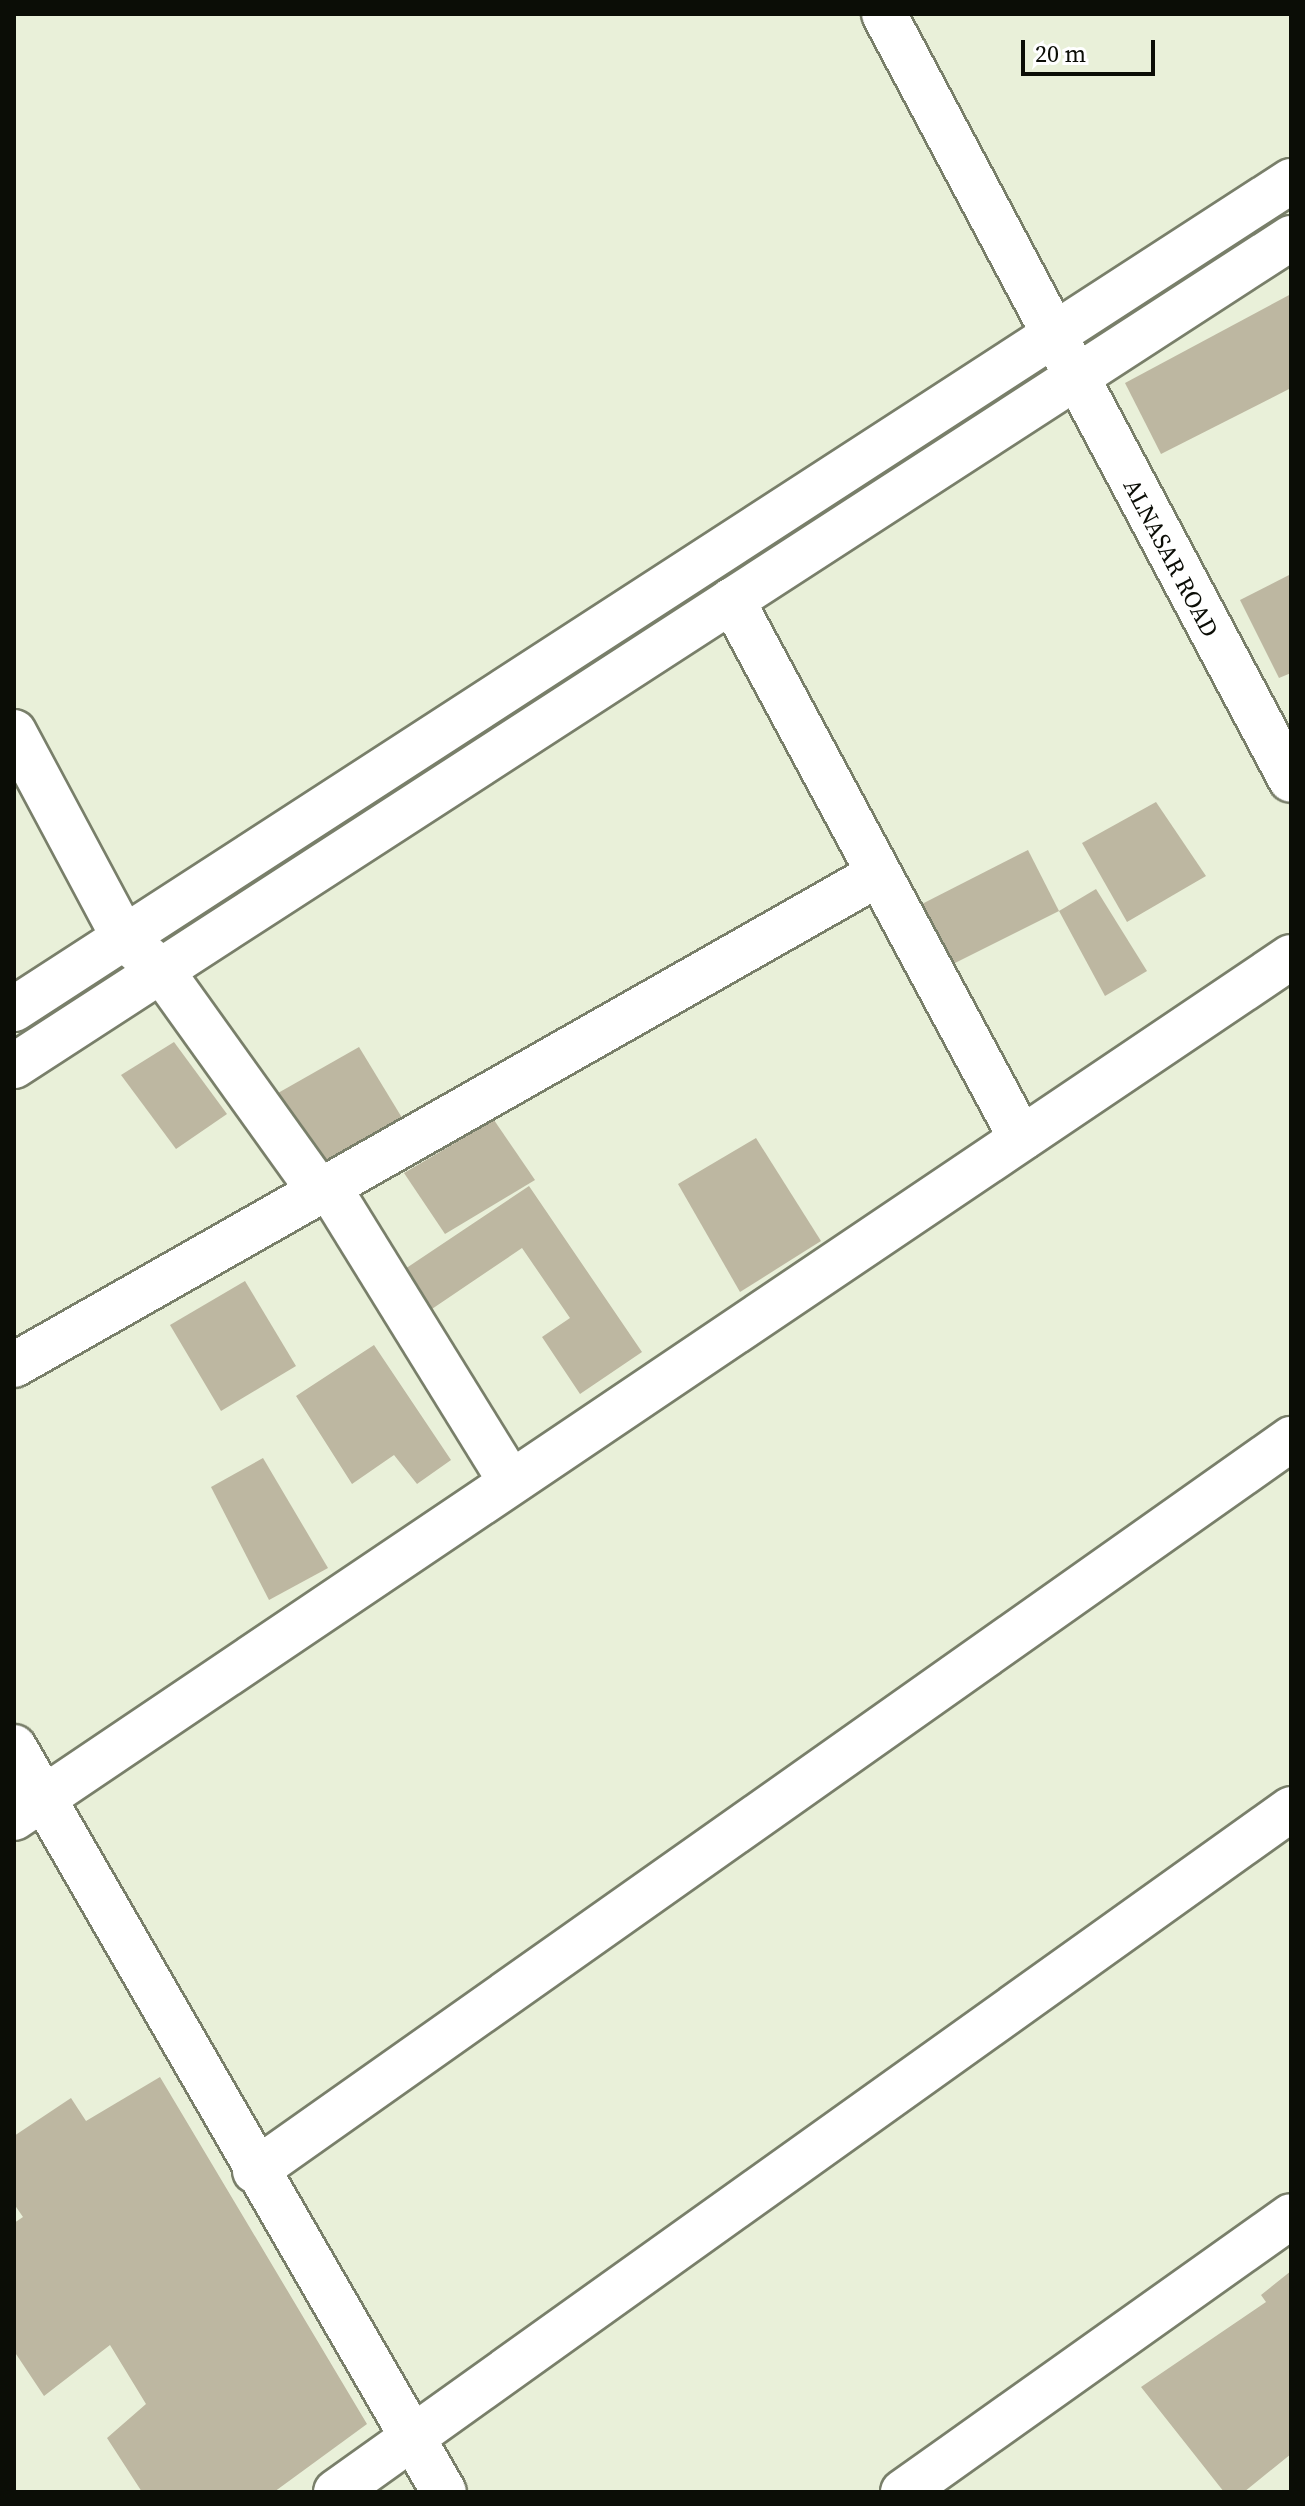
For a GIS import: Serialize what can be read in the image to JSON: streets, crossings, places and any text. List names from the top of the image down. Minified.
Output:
{"streets":{"street":["ALNASAR ROAD"]},"scale_bar":"20 m"}
